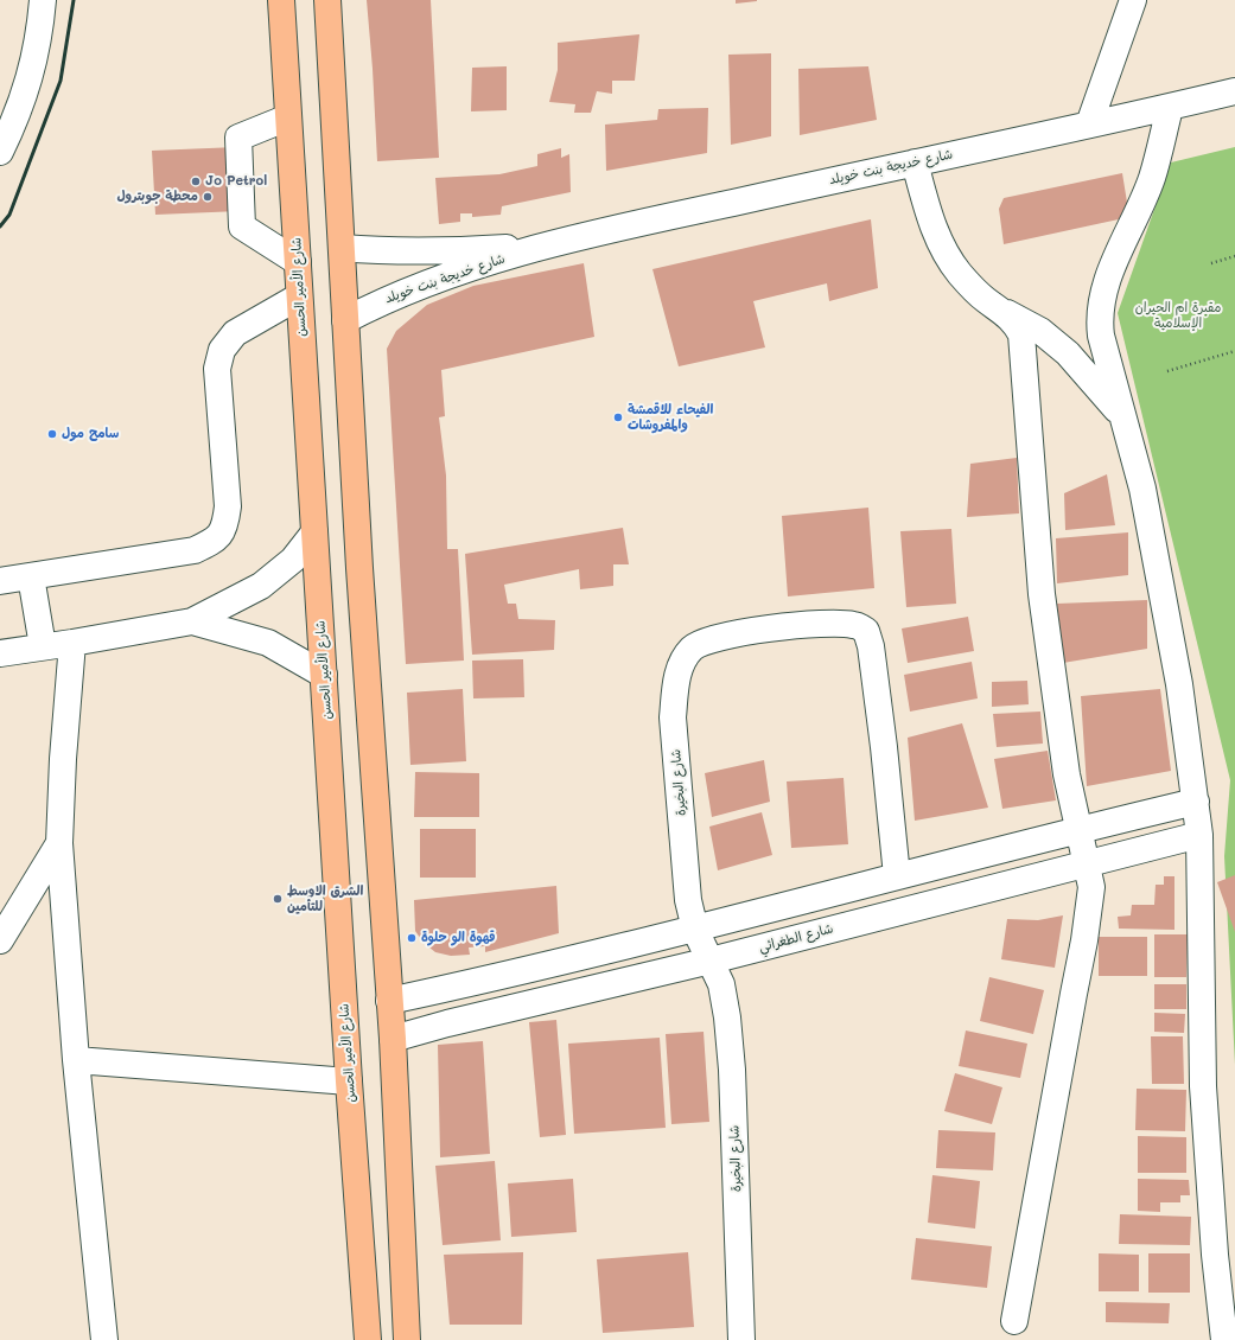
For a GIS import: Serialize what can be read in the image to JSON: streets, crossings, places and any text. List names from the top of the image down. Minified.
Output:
{"streets":{"highway":["شارع الأمير الحسن"],"street":["شارع خديجة بنت خويلد","شارع البخيرة","شارع الطغرائي"]},"crossings":[["شارع البخيرة","شارع الطغرائي"]],"parks":["مقبرة ام الحيران الإسلامية"],"places":["Jo Petrol","محطة جوبترول","الفيحاء للاقمشة والمفروشات","سامح مول","الشرق الاوسط للتأمين","قهوة الو حلوة"]}
